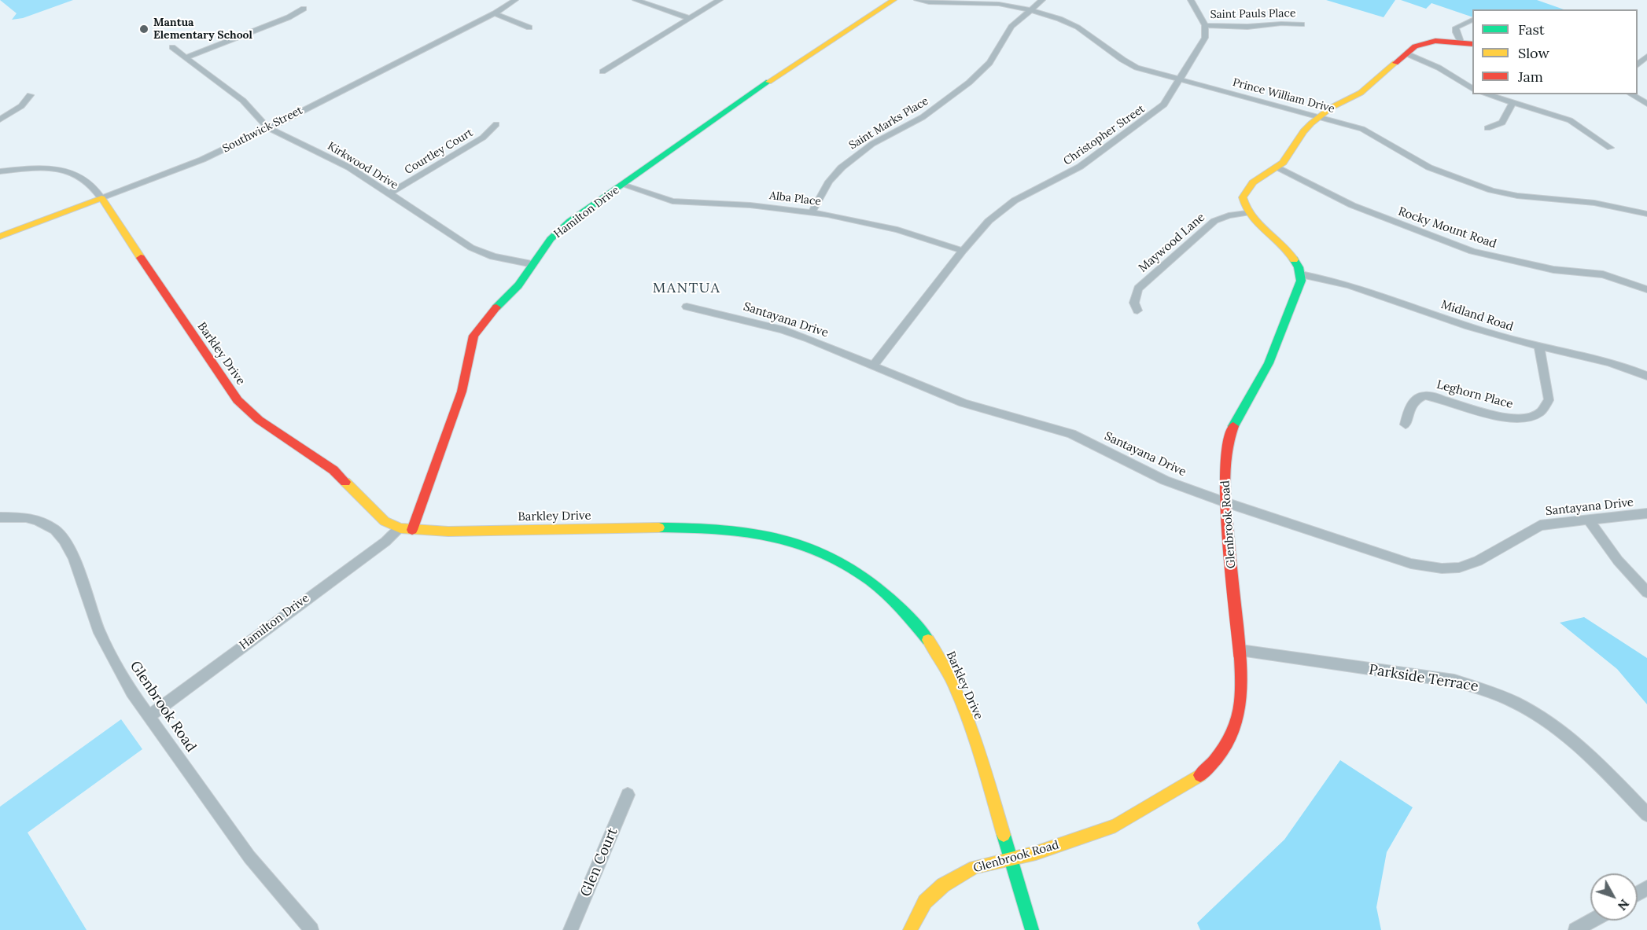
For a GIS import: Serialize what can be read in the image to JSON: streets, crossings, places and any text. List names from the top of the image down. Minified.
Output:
{"streets":{"street":["Saint Pauls Place","Prince William Drive","Saint Marks Place","Southwick Street","Christopher Street","Courtley Court","Kirkwood Drive","Alba Place","Hamilton Drive","Rocky Mount Road","Maywood Lane","Midland Road","Santayana Drive","Barkley Drive","Leghorn Place","Glenbrook Road","Parkside Terrace","Glen Court"]},"crossings":[["Saint Pauls Place","Christopher Street"],["Prince William Drive","Saint Marks Place"],["Prince William Drive","Christopher Street"],["Saint Marks Place","Alba Place"],["Southwick Street","Kirkwood Drive"],["Southwick Street","Barkley Drive"],["Christopher Street","Alba Place"],["Christopher Street","Santayana Drive"],["Courtley Court","Kirkwood Drive"],["Kirkwood Drive","Hamilton Drive"],["Alba Place","Hamilton Drive"],["Hamilton Drive","Barkley Drive"],["Hamilton Drive","Glenbrook Road"],["Midland Road","Leghorn Place"],["Midland Road","Glenbrook Road"],["Santayana Drive","Glenbrook Road"],["Barkley Drive","Glenbrook Road"],["Glenbrook Road","Parkside Terrace"]],"districts":["MANTUA"],"places":["Mantua Elementary School"],"legend":["Fast","Slow","Jam"],"north":"bottom right"}
